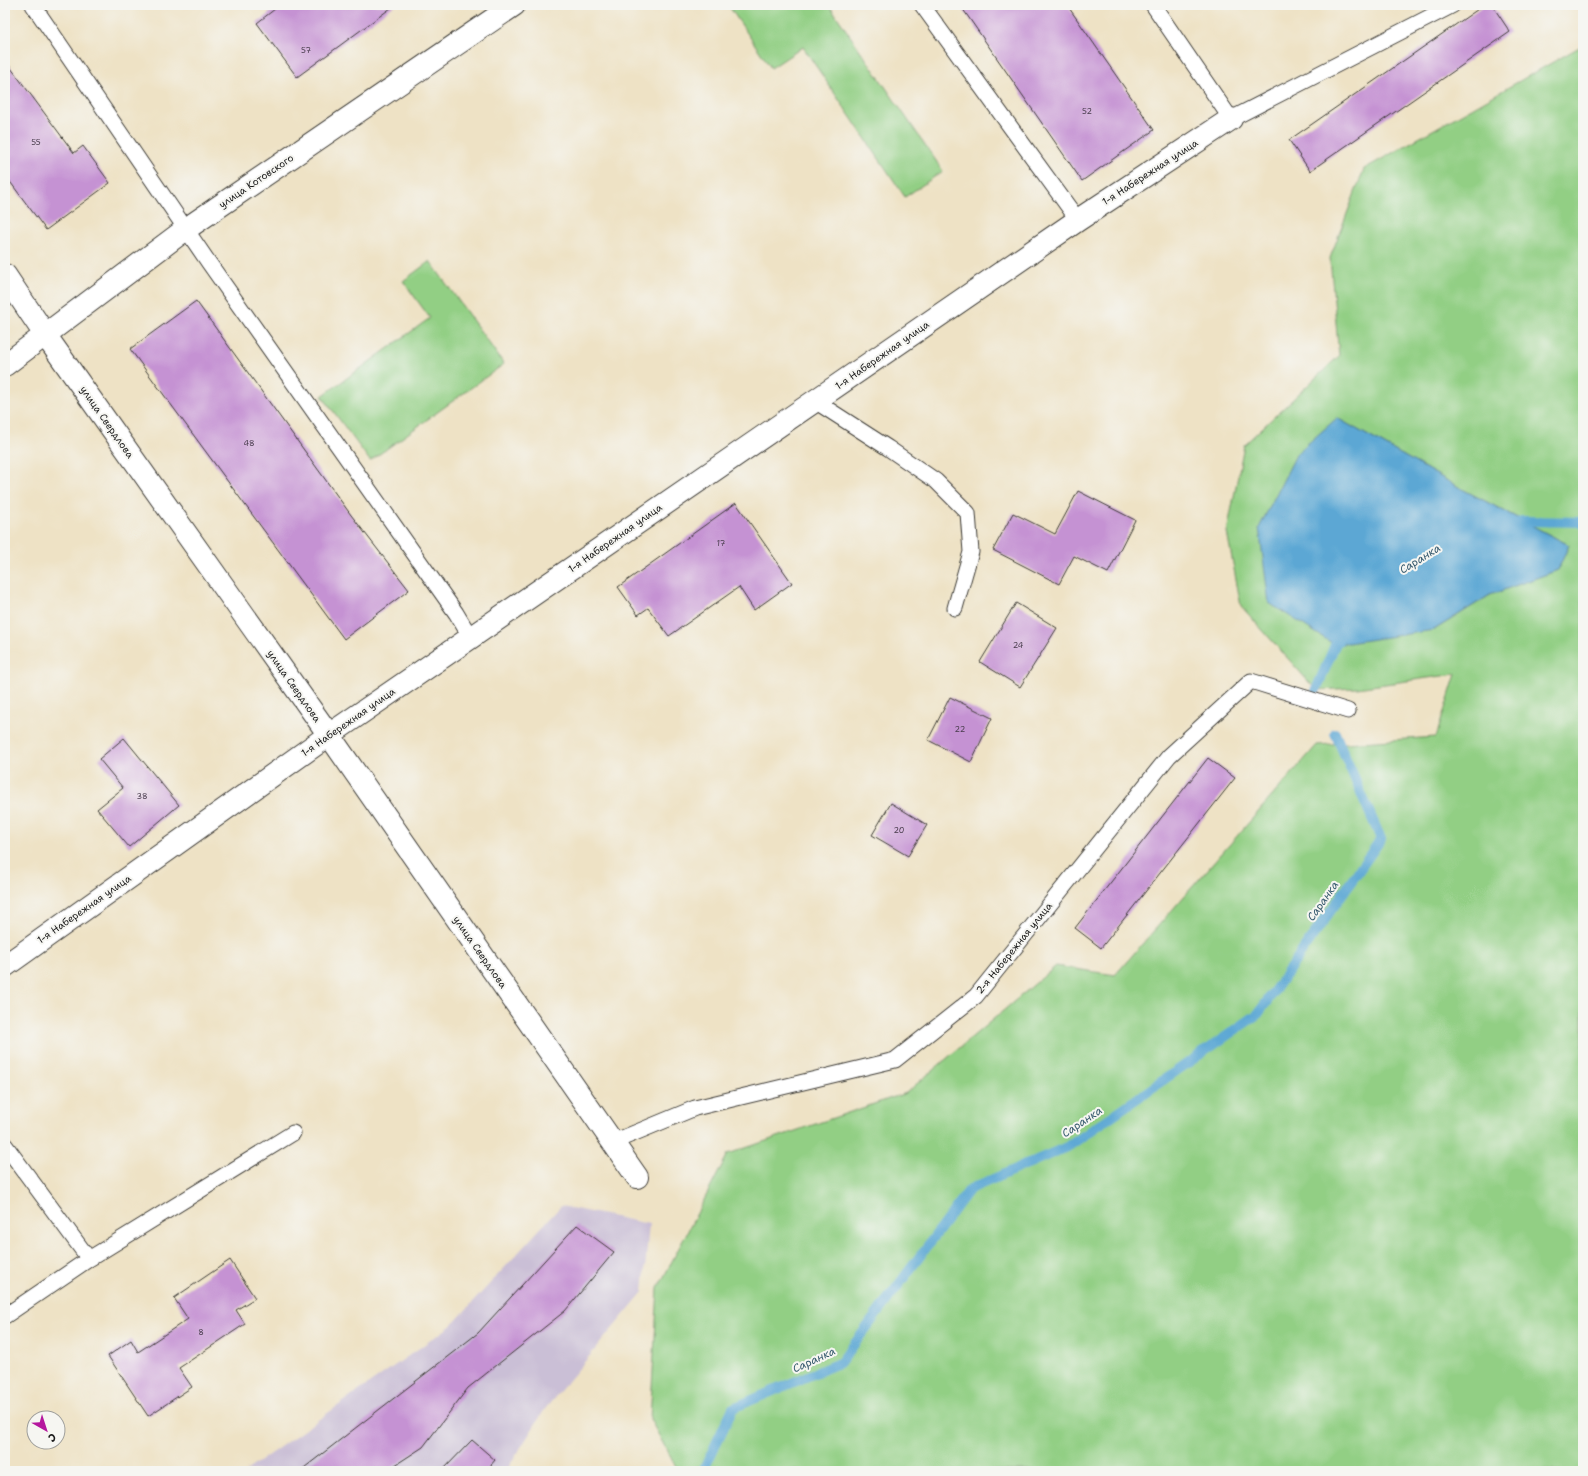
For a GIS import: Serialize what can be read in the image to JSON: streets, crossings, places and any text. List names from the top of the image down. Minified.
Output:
{"streets":{"street":["1-я Набережная улица","улица Котовского","улица Свердлова"],"lane":["2-я Набережная улица"]},"crossings":[["1-я Набережная улица","улица Свердлова"],["улица Котовского","улица Свердлова"],["улица Свердлова","2-я Набережная улица"]],"water":["Саранка"],"house_numbers":["57","52","55","48","17","24","22","38","20","8"],"north":"bottom right"}
